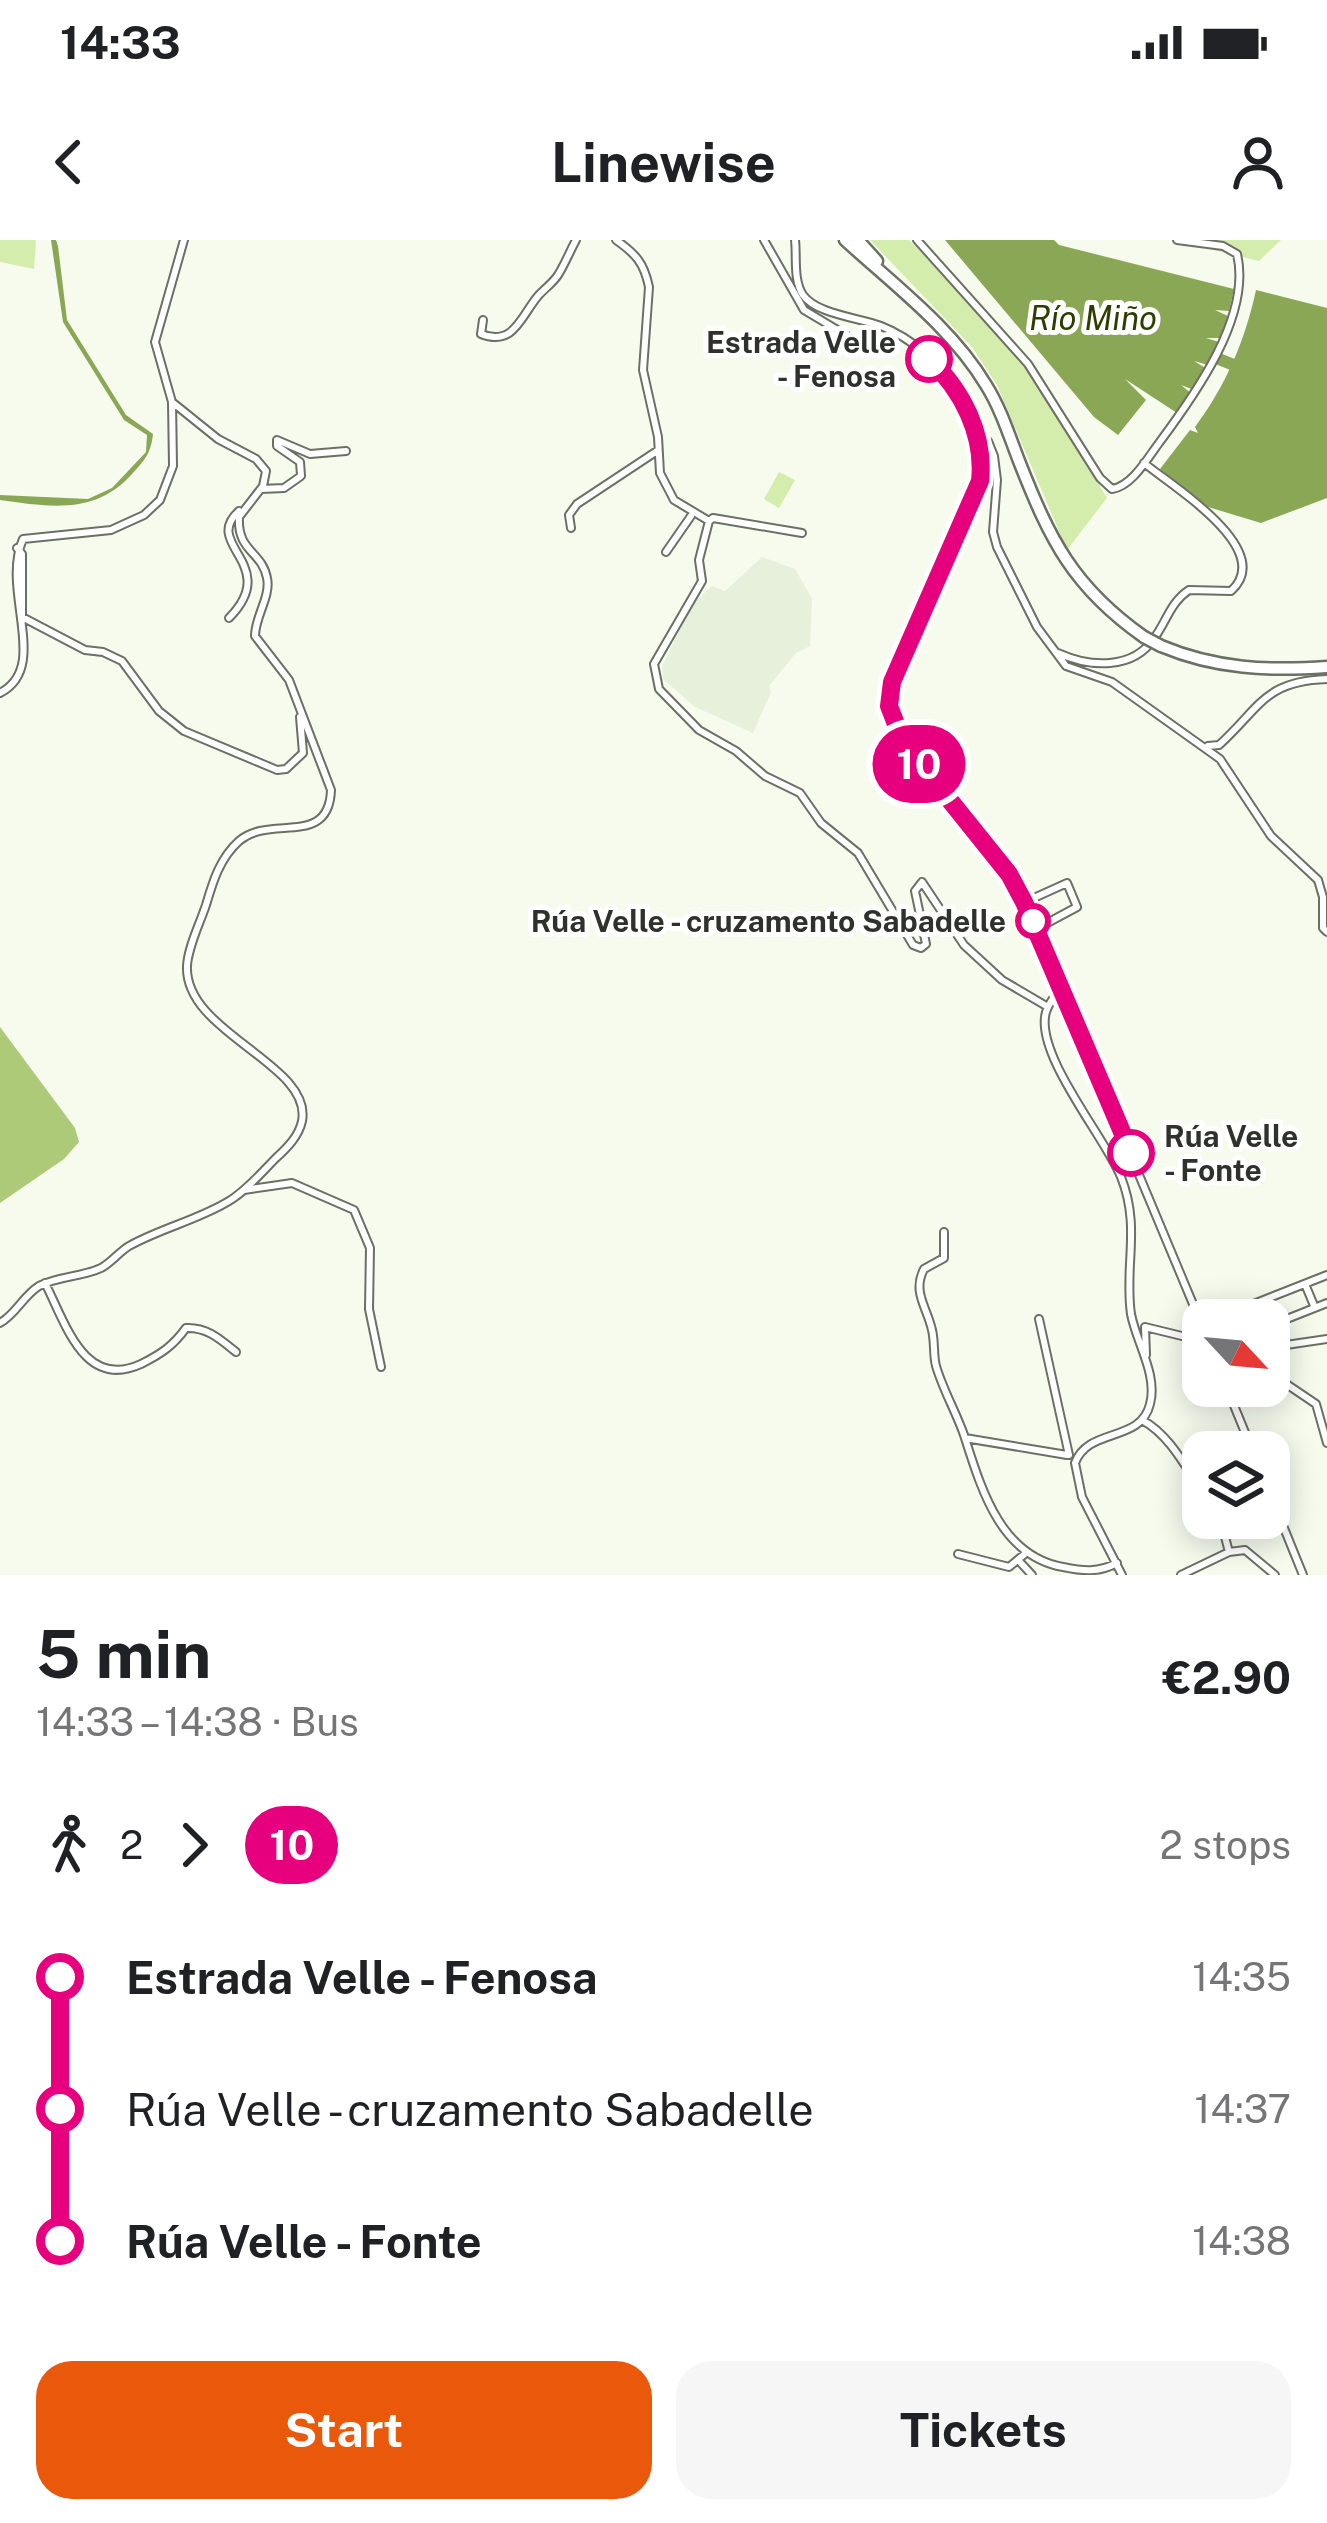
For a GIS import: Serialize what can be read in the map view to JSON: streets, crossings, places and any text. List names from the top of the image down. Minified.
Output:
{"water":["Río Miño"],"places":["Estrada Velle - Fenosa","Rúa Velle - cruzamento Sabadelle","Rúa Velle - Fonte"],"lines":["bus line 10"],"north":"bottom right","page":{"status":"14:33","header":"Linewise","on_map":"10","heading":["5 min","14:33 – 14:38 · Bus","€2.90"],"legs":["2","10","2 stops"],"list":[{"name":"Estrada Velle - Fenosa","value":"14:35"},{"name":"Rúa Velle - cruzamento Sabadelle","value":"14:37"},{"name":"Rúa Velle - Fonte","value":"14:38"}],"buttons":["Start","Tickets"]}}
